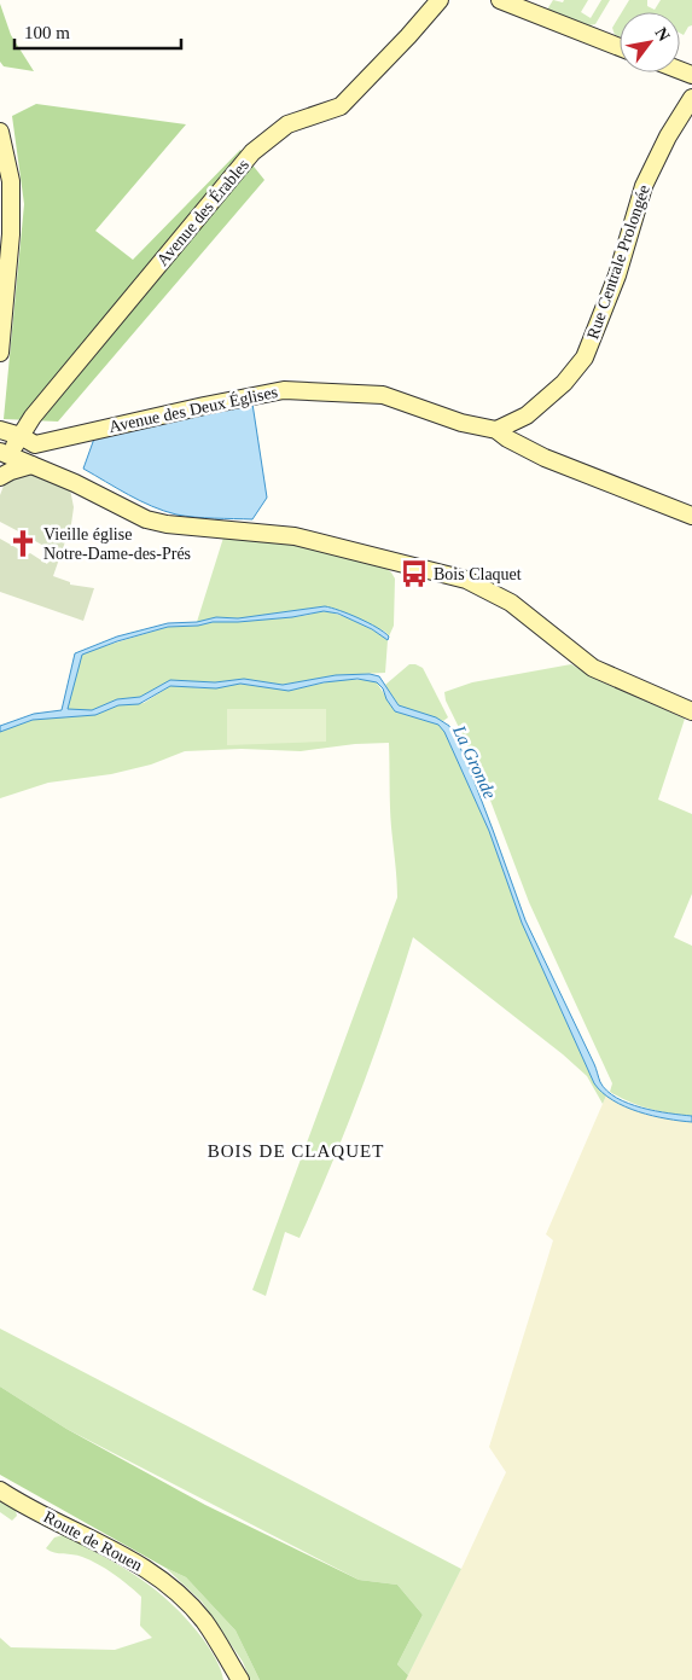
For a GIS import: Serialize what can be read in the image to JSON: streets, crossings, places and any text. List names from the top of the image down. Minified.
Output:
{"streets":{"street":["Avenue des Érables","Rue Centrale Prolongée","Avenue des Deux Églises","Route de Rouen"]},"crossings":[["Avenue des Érables","Avenue des Deux Églises"],["Rue Centrale Prolongée","Avenue des Deux Églises"]],"districts":["BOIS DE CLAQUET"],"water":["La Gronde"],"places":{"church":["Vieille église Notre-Dame-des-Prés"],"bus stop":["Bois Claquet"]},"scale_bar":"100 m","north":"top right"}
